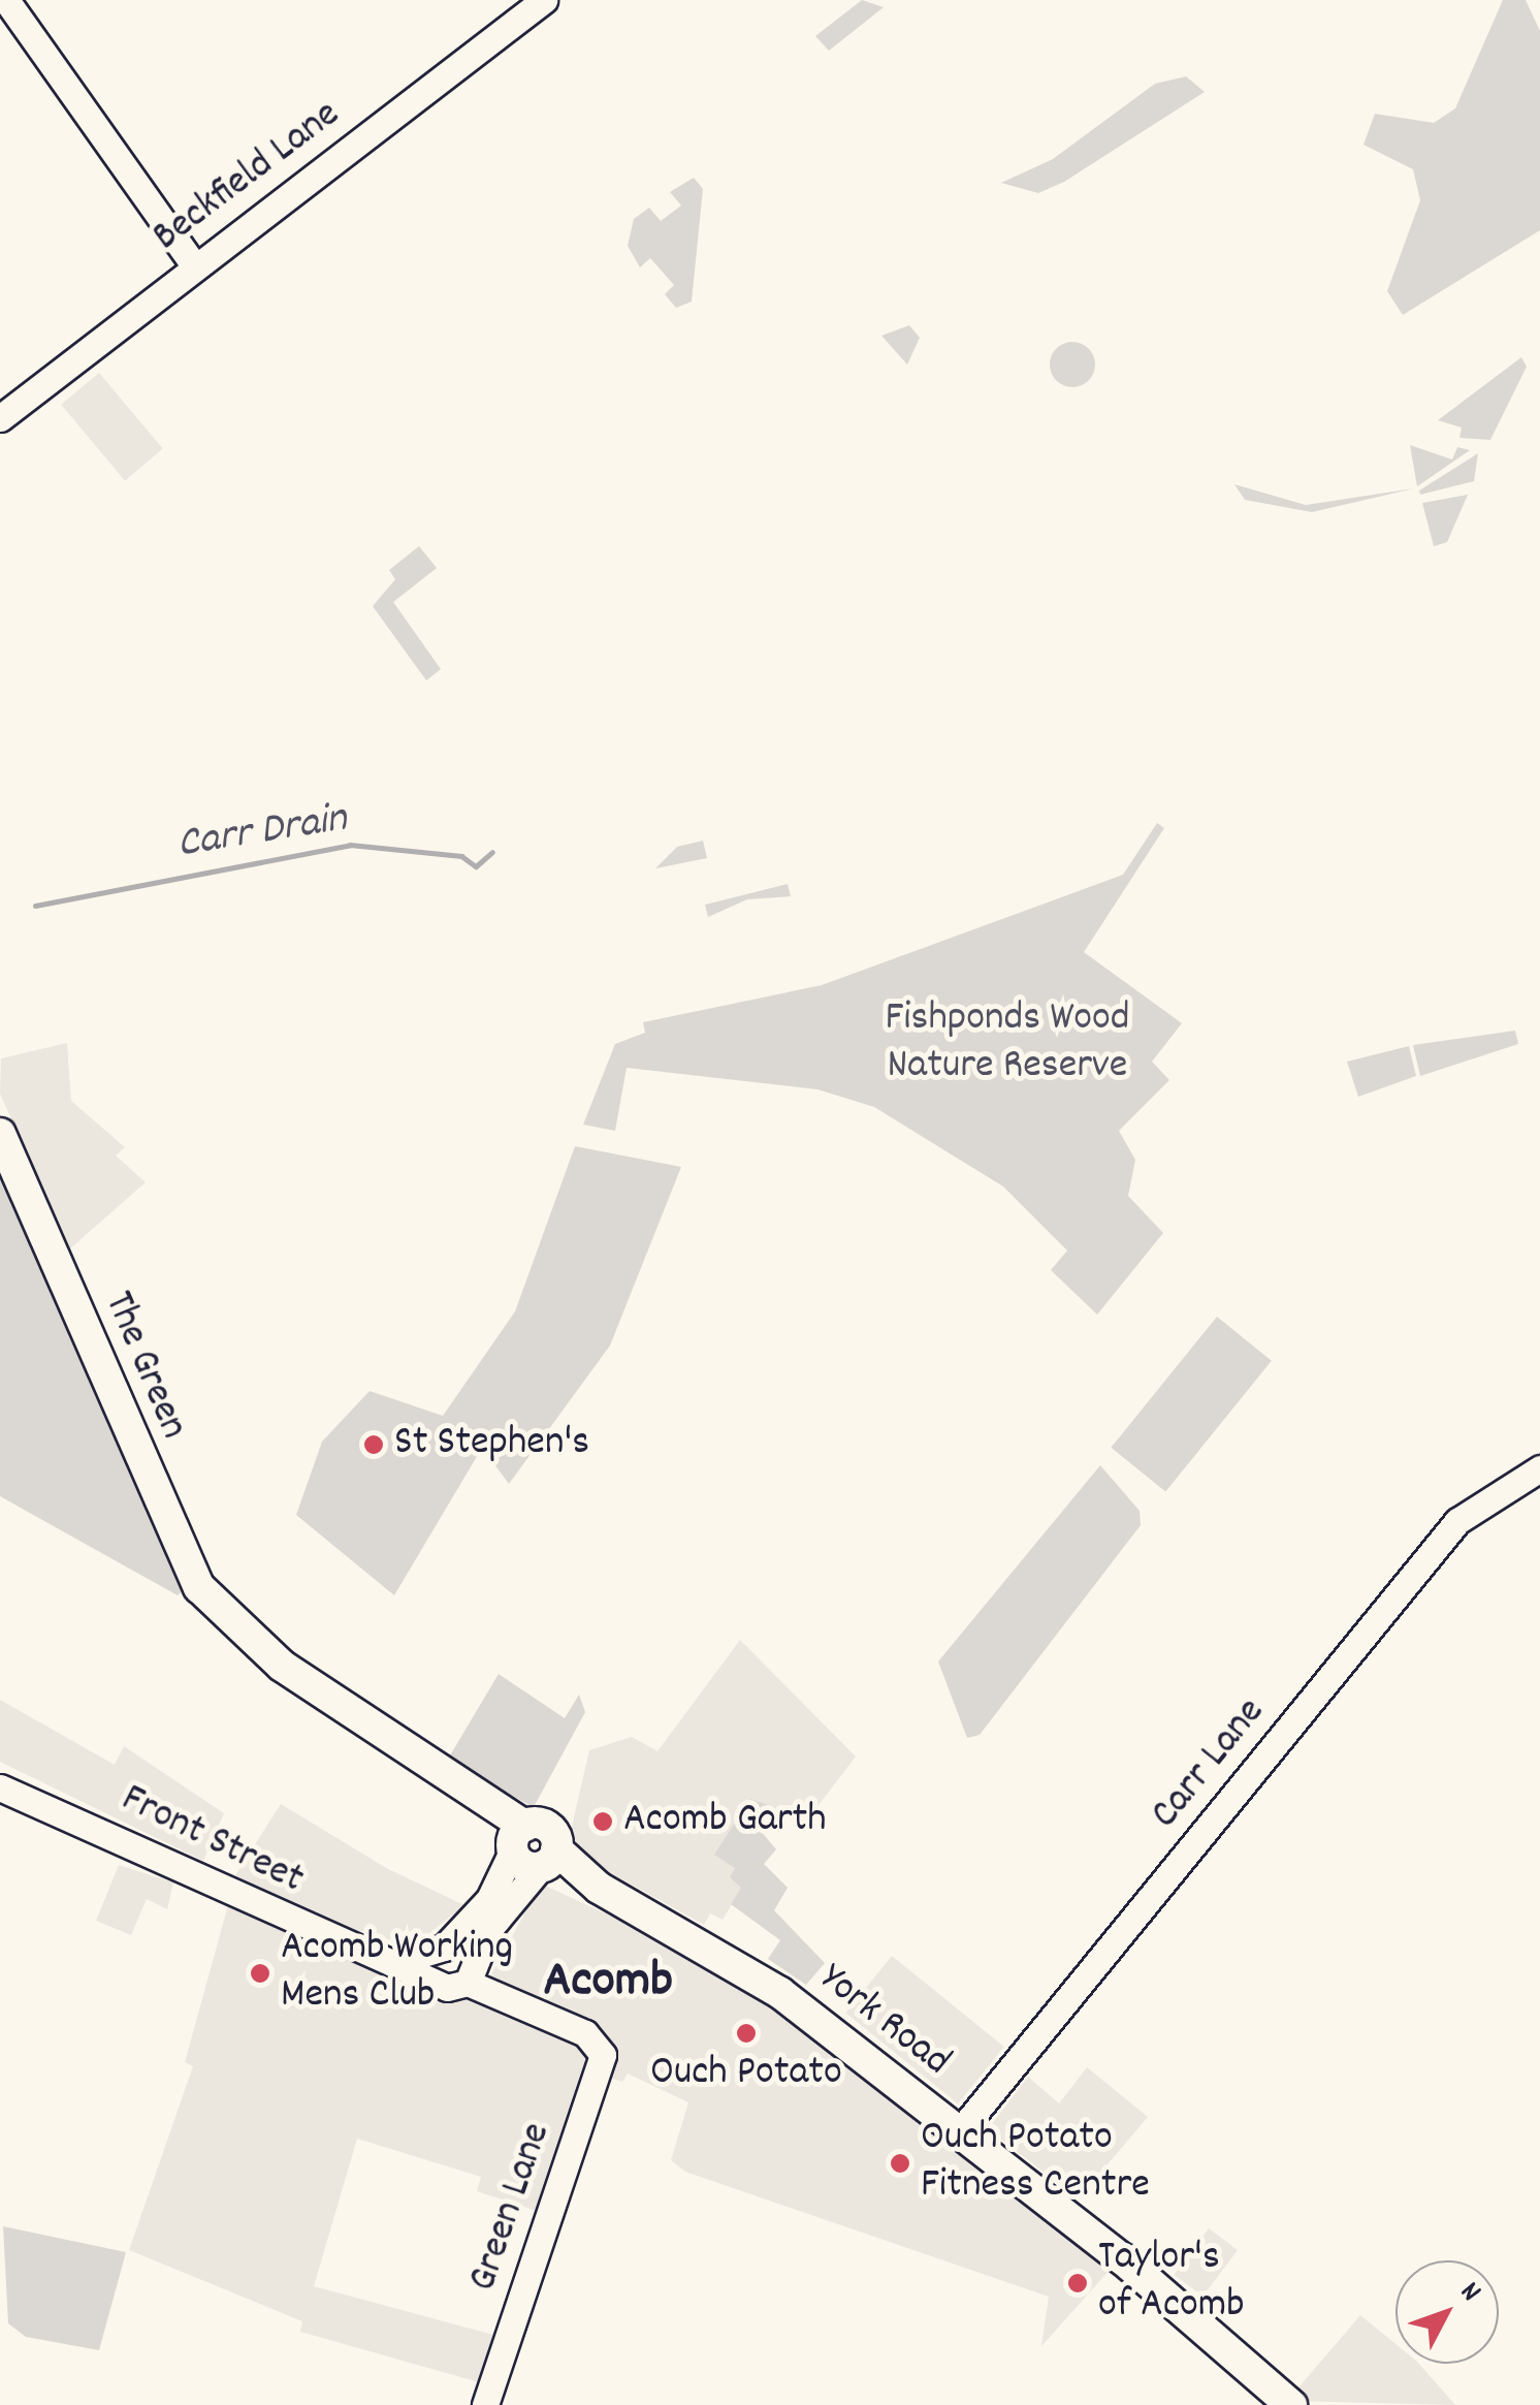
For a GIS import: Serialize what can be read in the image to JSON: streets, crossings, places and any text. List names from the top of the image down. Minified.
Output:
{"streets":{"main road":["The Green","York Road"],"street":["Beckfield Lane","Carr Lane","Front Street","Green Lane"]},"crossings":[["The Green","York Road"],["Carr Lane","York Road"]],"districts":["Acomb"],"water":["Carr Drain"],"parks":["Fishponds Wood Nature Reserve"],"places":["St Stephen's","Acomb Garth","Acomb Working Mens Club","Ouch Potato","Ouch Potato Fitness Centre","Taylor's of Acomb"],"north":"top right"}
